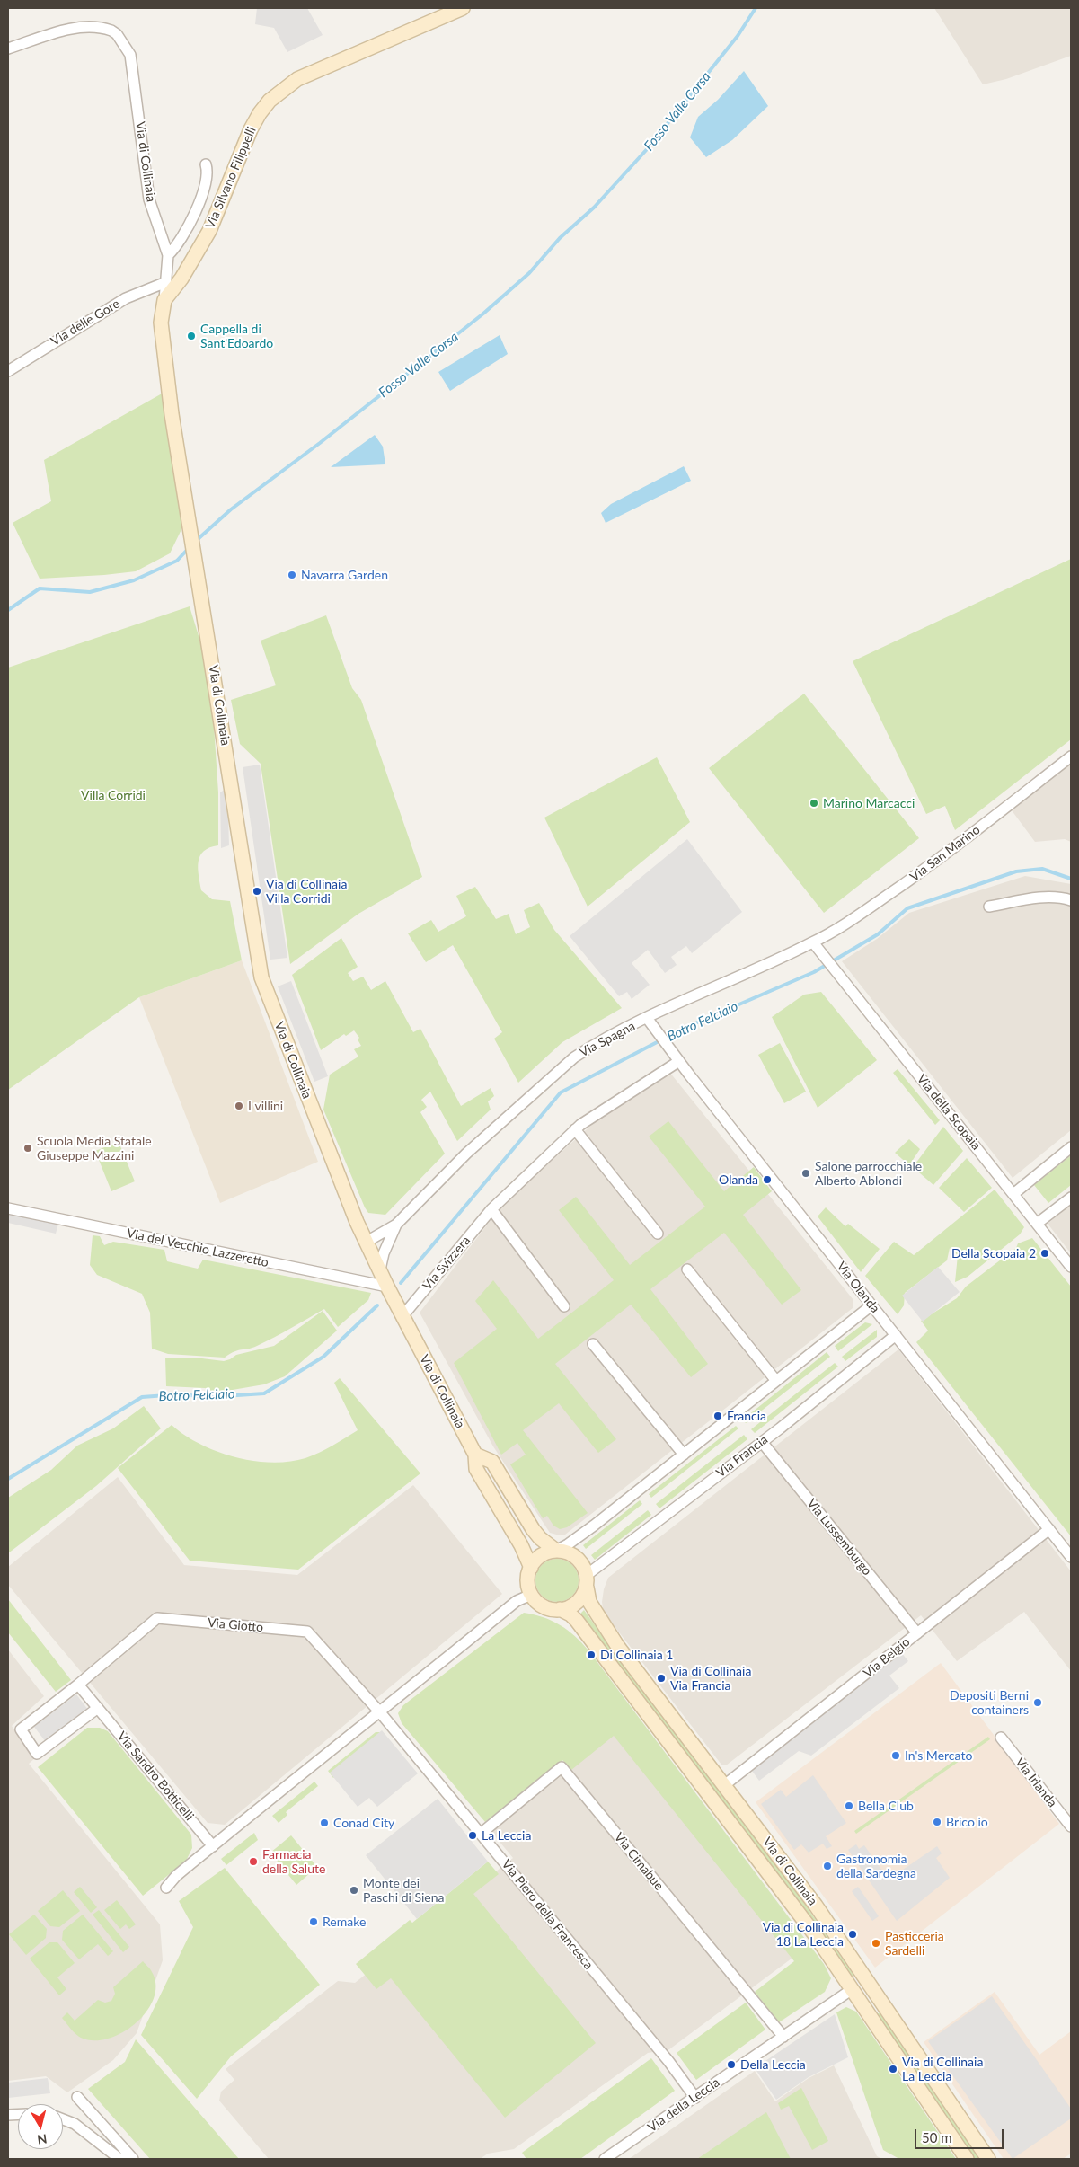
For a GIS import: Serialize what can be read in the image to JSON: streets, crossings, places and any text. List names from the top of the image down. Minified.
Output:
{"streets":{"street":["Via di Collinaia","Via Silvano Filippelli","Via delle Gore","Via San Marino","Via Spagna","Via della Scopaia","Via del Vecchio Lazzeretto","Via Svizzera","Via Olanda","Via Francia","Via Lussemburgo","Via Giotto","Via Belgio","Via Sandro Botticelli","Via Irlanda","Via Cimabue","Via Piero della Francesca","Via della Leccia"]},"crossings":[["Via di Collinaia","Via Silvano Filippelli"],["Via di Collinaia","Via delle Gore"],["Via di Collinaia","Via Spagna"],["Via di Collinaia","Via del Vecchio Lazzeretto"],["Via di Collinaia","Via Svizzera"],["Via di Collinaia","Via Francia"],["Via di Collinaia","Via Belgio"],["Via di Collinaia","Via della Leccia"],["Via San Marino","Via Spagna"],["Via San Marino","Via della Scopaia"],["Via Spagna","Via della Scopaia"],["Via Spagna","Via Olanda"],["Via Svizzera","Via Olanda"],["Via Olanda","Via Francia"],["Via Olanda","Via Belgio"],["Via Francia","Via Lussemburgo"],["Via Lussemburgo","Via Belgio"],["Via Giotto","Via Sandro Botticelli"],["Via Giotto","Via Piero della Francesca"],["Via Cimabue","Via Piero della Francesca"],["Via Cimabue","Via della Leccia"],["Via Piero della Francesca","Via della Leccia"]],"water":["Fosso Valle Corsa","Botro Felciaio"],"parks":["Villa Corridi"],"places":["Cappella di Sant'Edoardo","Navarra Garden","Marino Marcacci","Via di Collinaia Villa Corridi","I villini","Scuola Media Statale Giuseppe Mazzini","Salone parrocchiale Alberto Ablondi","Olanda","Della Scopaia 2","Francia","Di Collinaia 1","Via di Collinaia Via Francia","Depositi Berni containers","In's Mercato","Bella Club","Brico io","Conad City","La Leccia","Farmacia della Salute","Gastronomia della Sardegna","Monte dei Paschi di Siena","Remake","Via di Collinaia 18 La Leccia","Pasticceria Sardelli","Della Leccia","Via di Collinaia La Leccia"],"scale_bar":"50 m","north":"bottom"}
